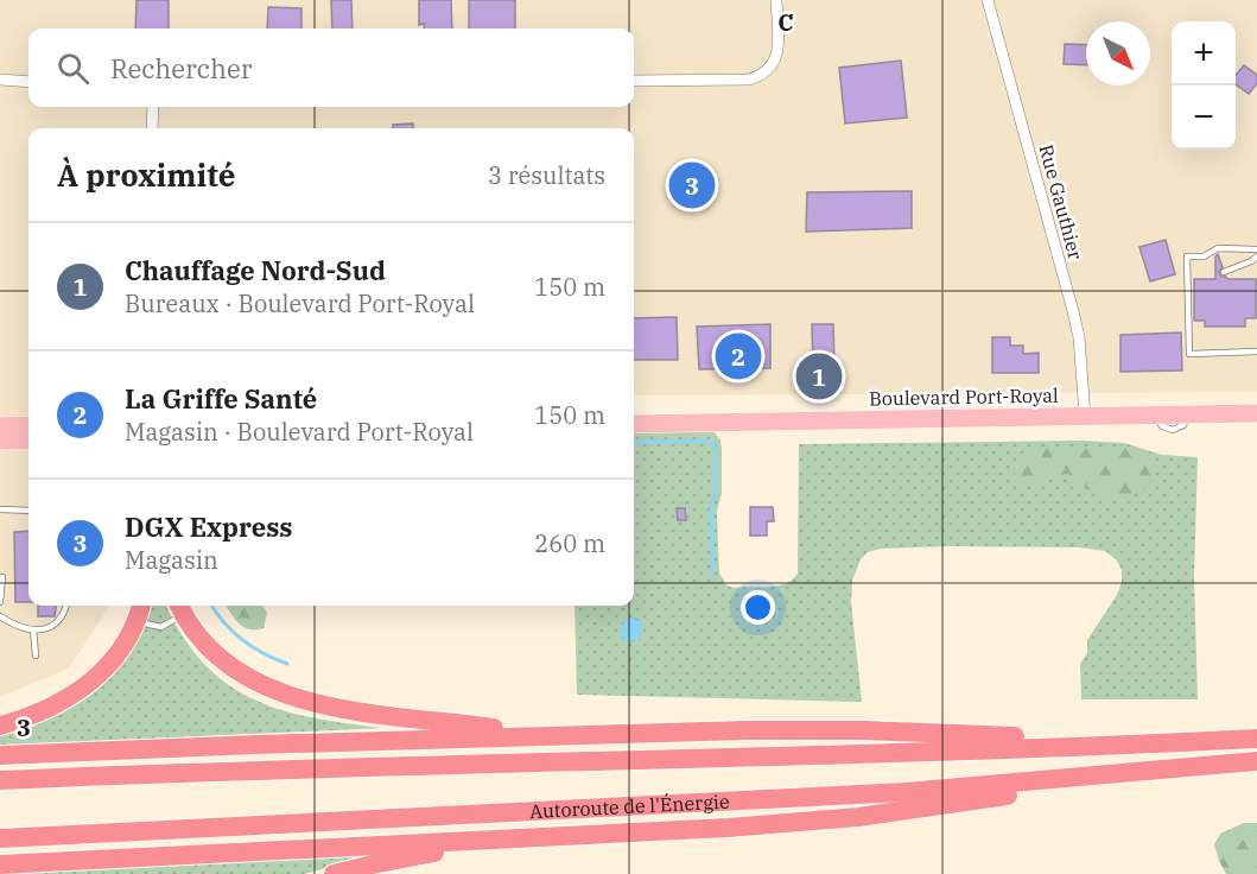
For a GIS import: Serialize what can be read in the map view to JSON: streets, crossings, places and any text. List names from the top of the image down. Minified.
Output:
{"streets":{"highway":["Autoroute de l'Énergie"],"main road":["Boulevard Port-Royal"],"street":["Rue Gauthier"]},"crossings":[["Rue Gauthier","Boulevard Port-Royal"]],"north":"bottom right","page":{"map_buttons":["+","−"],"search":"Rechercher","heading":["À proximité","3 résultats"],"pins":["3","2","1"],"list":[{"mark":"1","name":"Chauffage Nord-Sud","note":"Bureaux · Boulevard Port-Royal","value":"150 m"},{"mark":"2","name":"La Griffe Santé","note":"Magasin · Boulevard Port-Royal","value":"150 m"},{"mark":"3","name":"DGX Express","note":"Magasin","value":"260 m"}]},"grid":{"columns":["C"],"rows":["3"]}}
